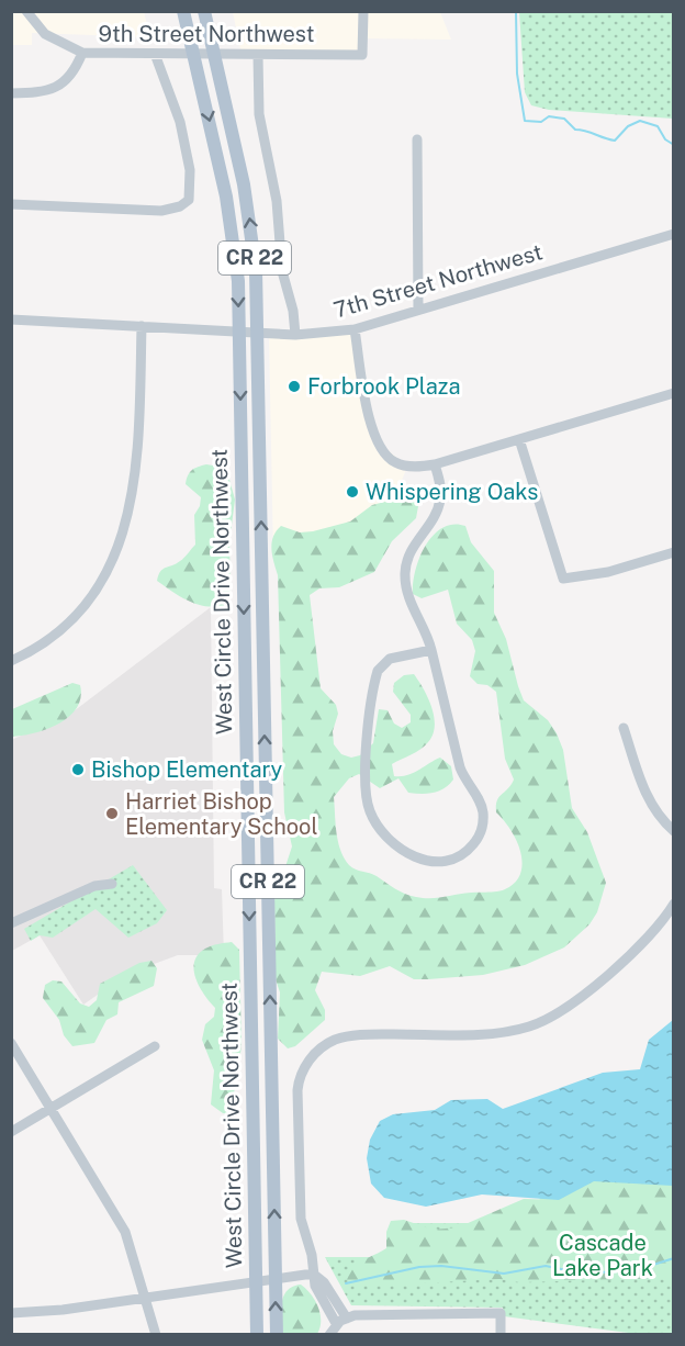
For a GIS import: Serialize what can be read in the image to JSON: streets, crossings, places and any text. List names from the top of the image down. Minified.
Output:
{"streets":{"main road":["CR 22","West Circle Drive Northwest"],"street":["9th Street Northwest","7th Street Northwest"]},"crossings":[["9th Street Northwest","West Circle Drive Northwest"],["7th Street Northwest","West Circle Drive Northwest"]],"parks":["Cascade Lake Park"],"places":["Forbrook Plaza","Whispering Oaks","Bishop Elementary","Harriet Bishop Elementary School"]}
